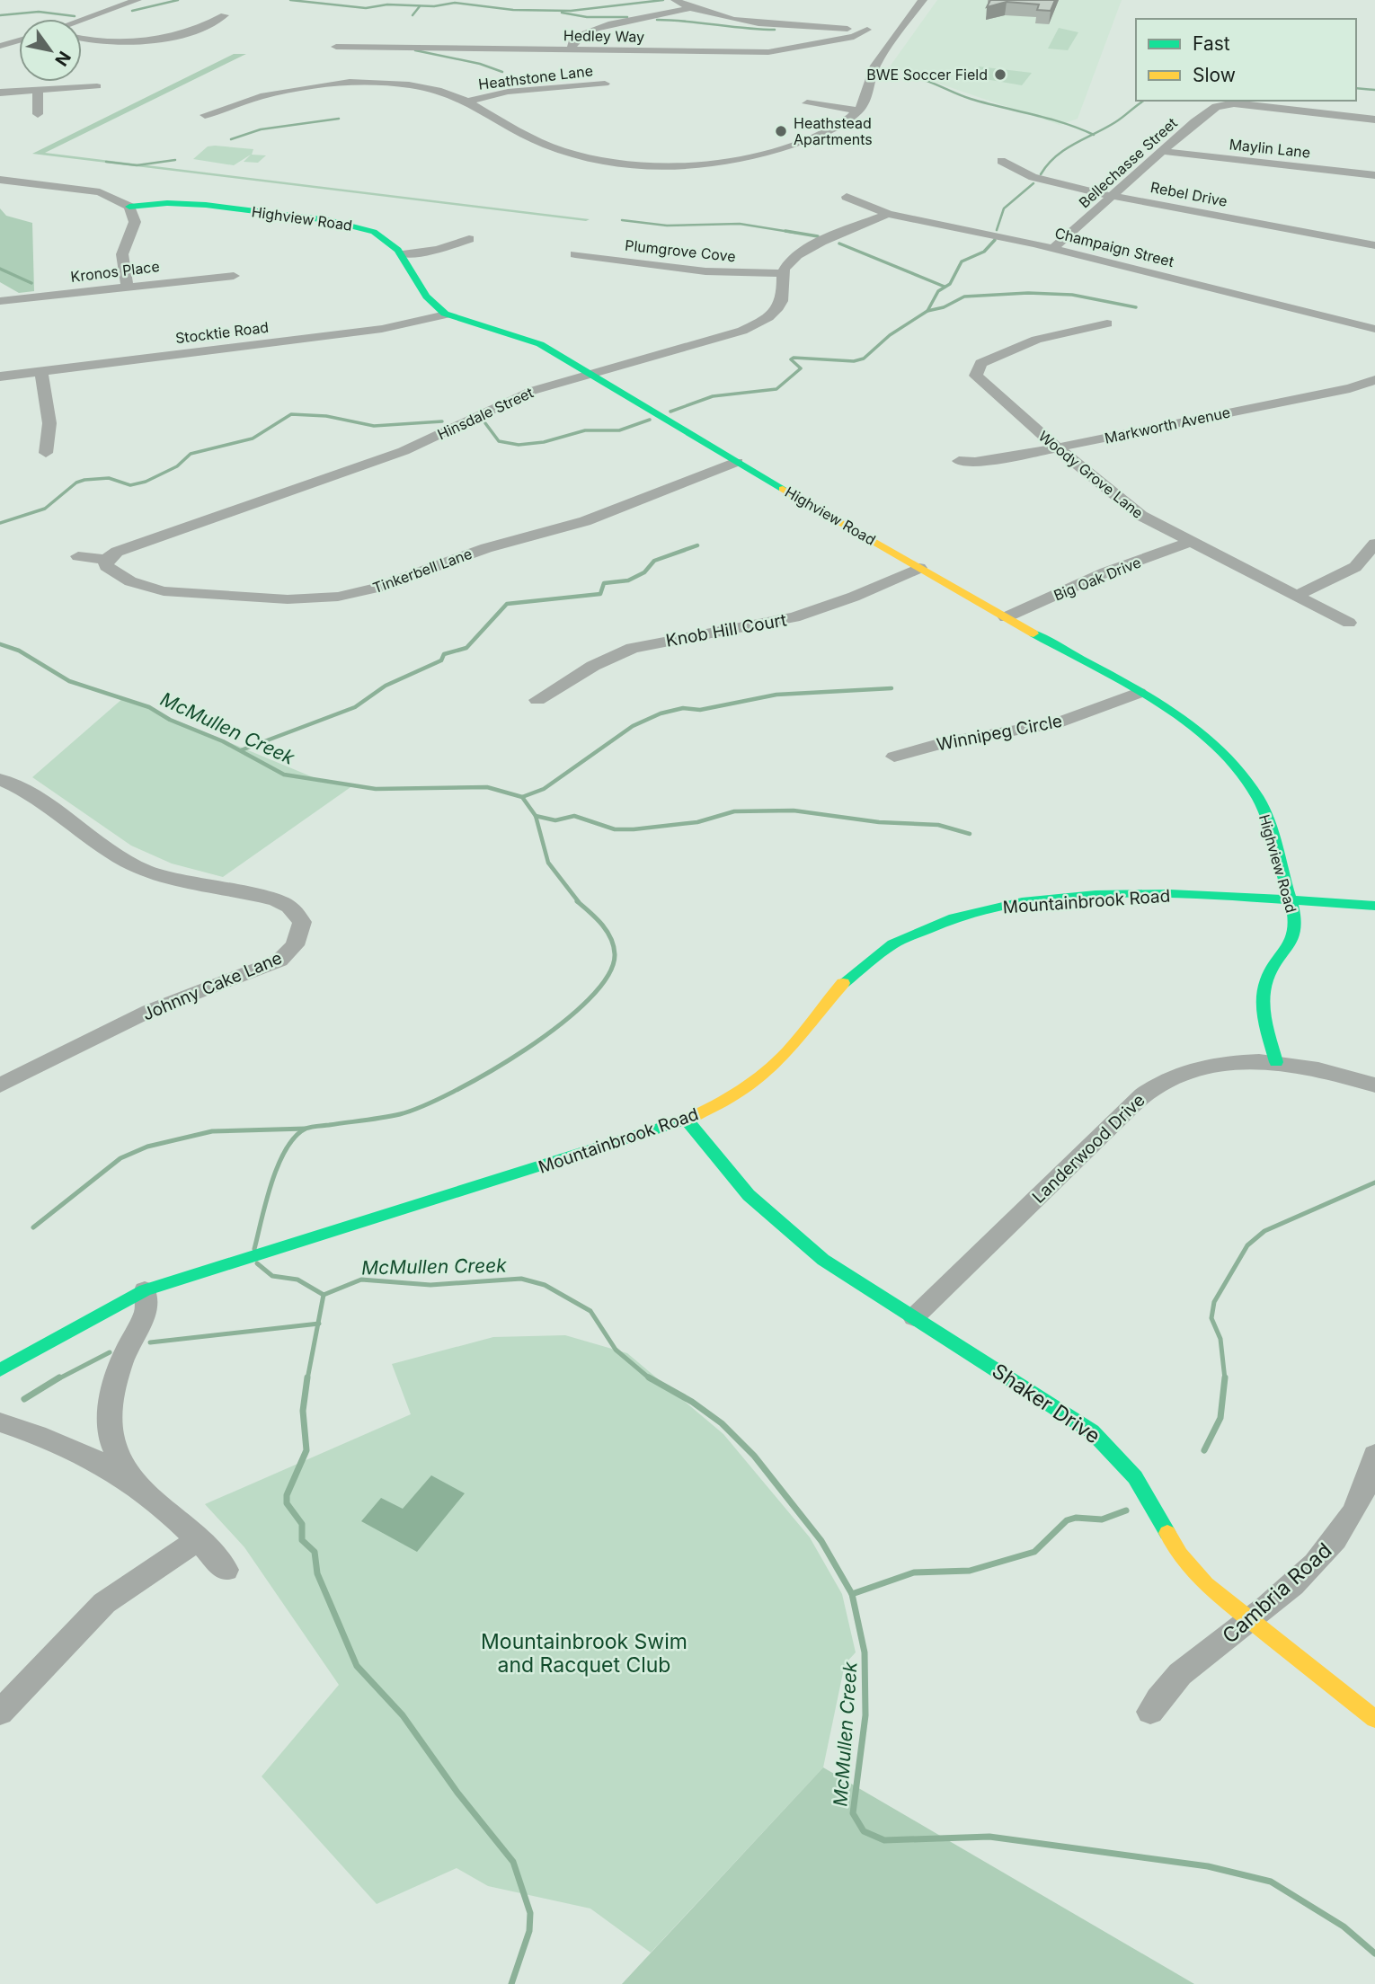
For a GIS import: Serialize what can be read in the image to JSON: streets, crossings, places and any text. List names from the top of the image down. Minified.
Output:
{"streets":{"street":["Hedley Way","Heathstone Lane","Maylin Lane","Bellechasse Street","Rebel Drive","Highview Road","Champaign Street","Plumgrove Cove","Kronos Place","Stocktie Road","Hinsdale Street","Markworth Avenue","Woody Grove Lane","Tinkerbell Lane","Big Oak Drive","Knob Hill Court","Winnipeg Circle","Mountainbrook Road","Johnny Cake Lane","Landerwood Drive","Shaker Drive","Cambria Road"]},"crossings":[["Maylin Lane","Bellechasse Street"],["Bellechasse Street","Rebel Drive"],["Bellechasse Street","Champaign Street"],["Highview Road","Stocktie Road"],["Highview Road","Hinsdale Street"],["Highview Road","Tinkerbell Lane"],["Highview Road","Big Oak Drive"],["Highview Road","Knob Hill Court"],["Highview Road","Winnipeg Circle"],["Highview Road","Mountainbrook Road"],["Highview Road","Landerwood Drive"],["Plumgrove Cove","Hinsdale Street"],["Hinsdale Street","Tinkerbell Lane"],["Markworth Avenue","Woody Grove Lane"],["Woody Grove Lane","Big Oak Drive"],["Mountainbrook Road","Shaker Drive"],["Landerwood Drive","Shaker Drive"],["Shaker Drive","Cambria Road"]],"water":["McMullen Creek"],"parks":["Mountainbrook Swim and Racquet Club"],"places":["BWE Soccer Field","Heathstead Apartments"],"legend":["Fast","Slow"],"north":"bottom right"}
